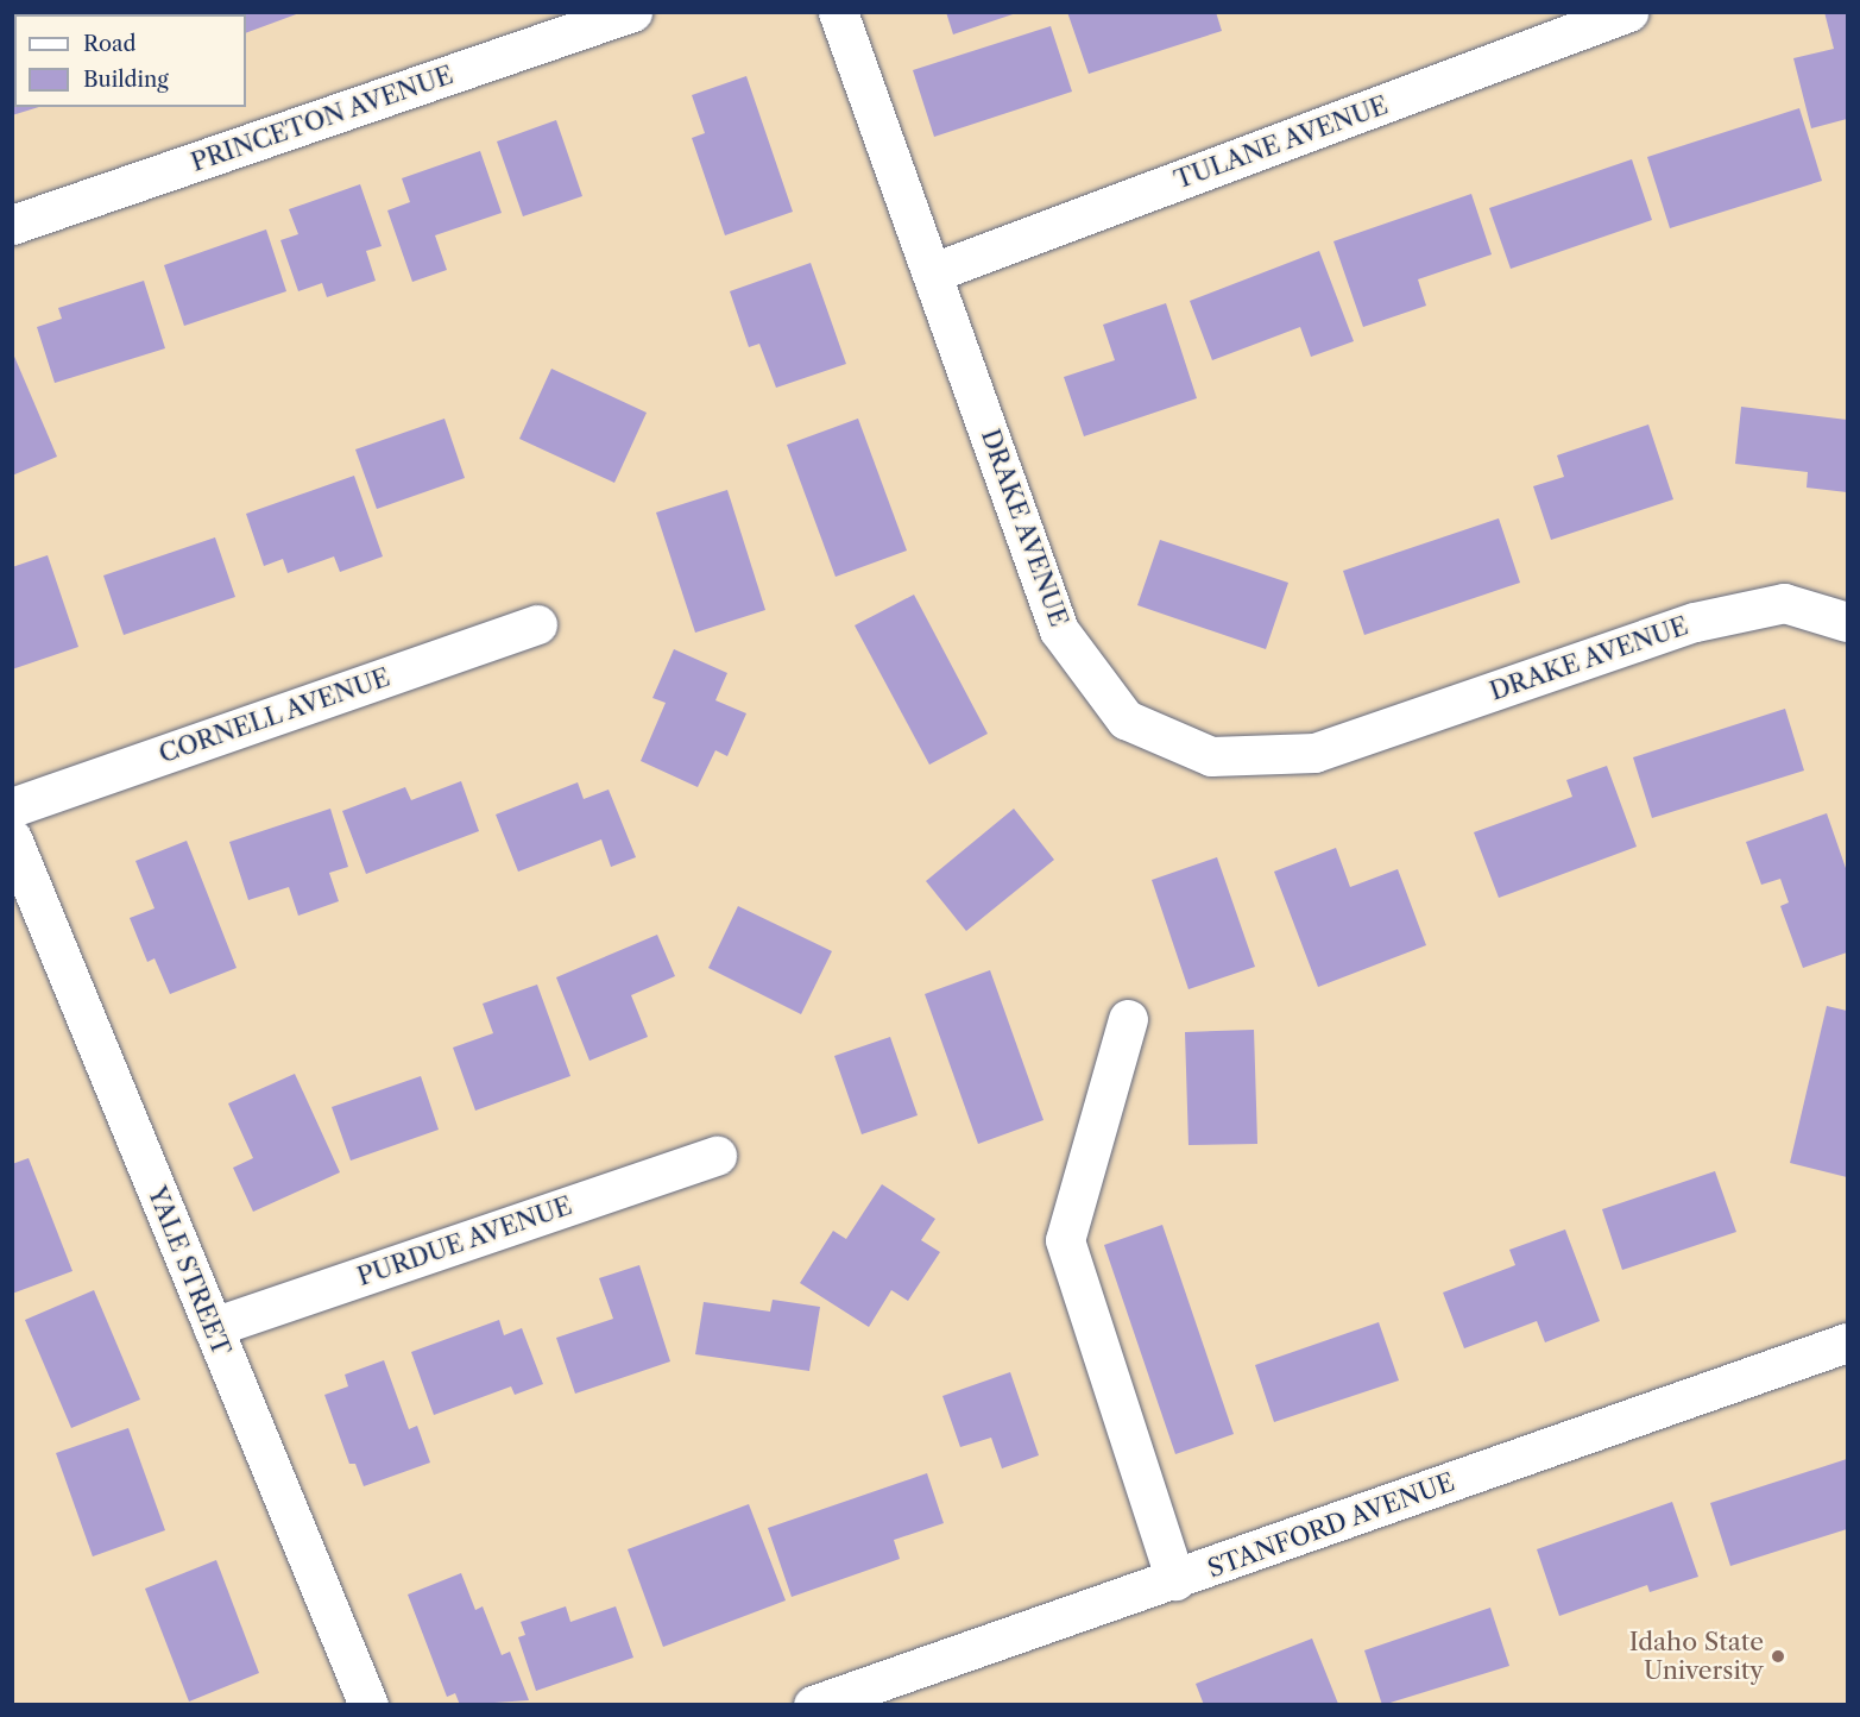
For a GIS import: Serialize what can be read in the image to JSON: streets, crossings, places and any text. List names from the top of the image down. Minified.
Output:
{"streets":{"street":["PRINCETON AVENUE","TULANE AVENUE","DRAKE AVENUE","CORNELL AVENUE","PURDUE AVENUE","YALE STREET","STANFORD AVENUE"]},"crossings":[["TULANE AVENUE","DRAKE AVENUE"],["PURDUE AVENUE","YALE STREET"]],"places":["Idaho State University"],"legend":["Road","Building"]}
